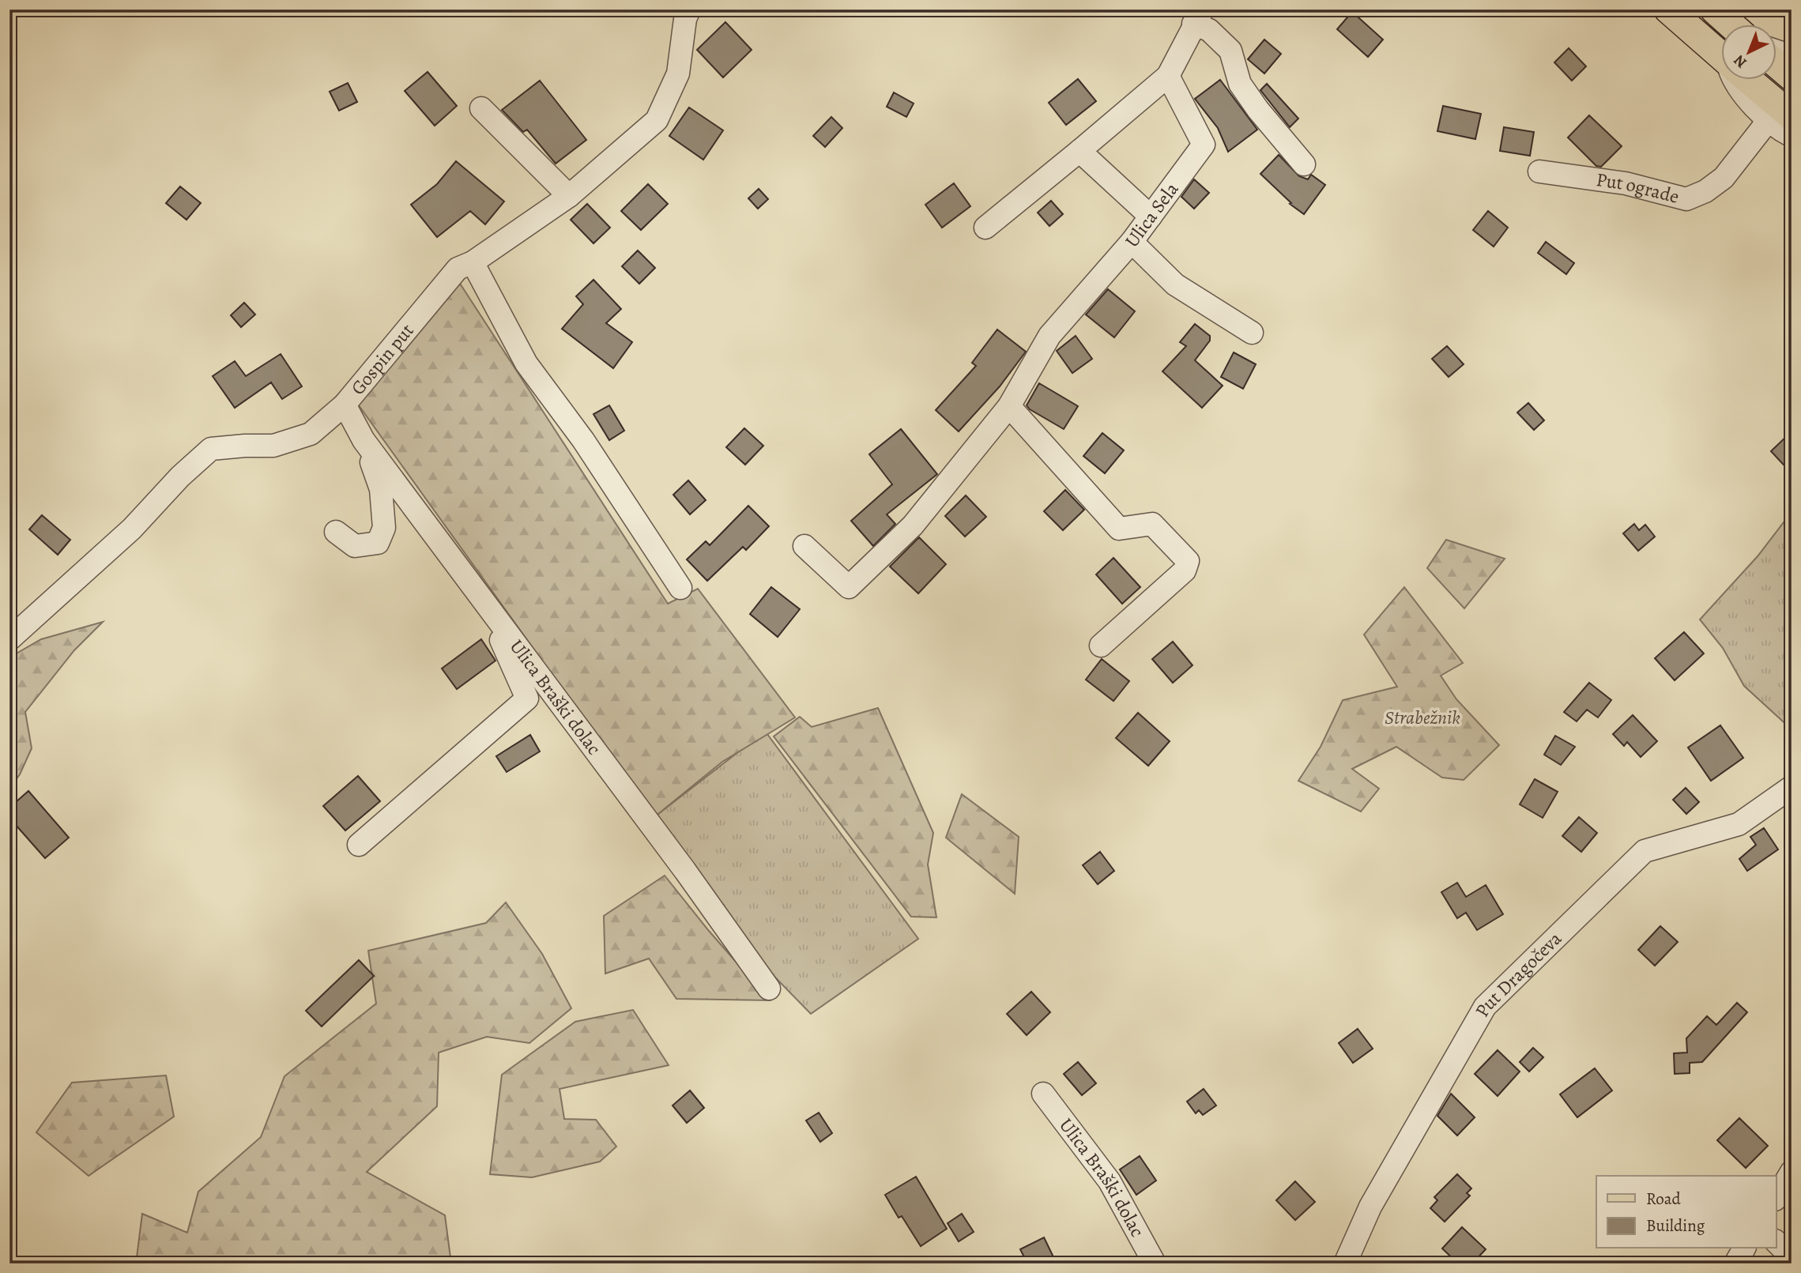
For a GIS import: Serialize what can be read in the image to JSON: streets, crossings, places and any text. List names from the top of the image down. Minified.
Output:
{"streets":{"street":["Put ograde","Ulica Sela","Gospin put","Ulica Braški dolac","Put Dragočeva"]},"crossings":[["Gospin put","Ulica Braški dolac"]],"parks":["Strabežnik"],"legend":["Road","Building"],"north":"bottom left"}
